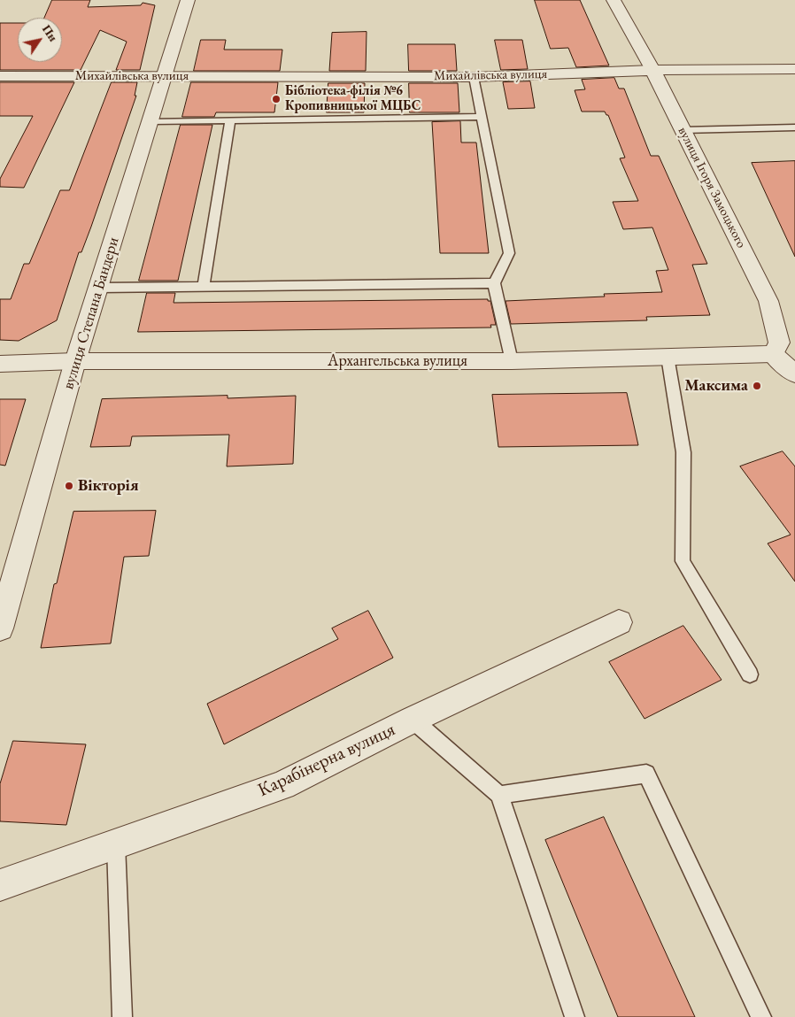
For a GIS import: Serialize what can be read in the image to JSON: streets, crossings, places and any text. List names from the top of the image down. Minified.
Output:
{"streets":{"street":["Михайлівська вулиця","вулиця Ігоря Замоцького","вулиця Степана Бандери","Архангельська вулиця","Карабінерна вулиця"]},"crossings":[["Михайлівська вулиця","вулиця Ігоря Замоцького"],["Михайлівська вулиця","вулиця Степана Бандери"],["вулиця Ігоря Замоцького","Архангельська вулиця"],["вулиця Степана Бандери","Архангельська вулиця"]],"places":["Бібліотека-філія №6 Кропивницької МЦБС","Максима","Вікторія"],"north":"top right"}
